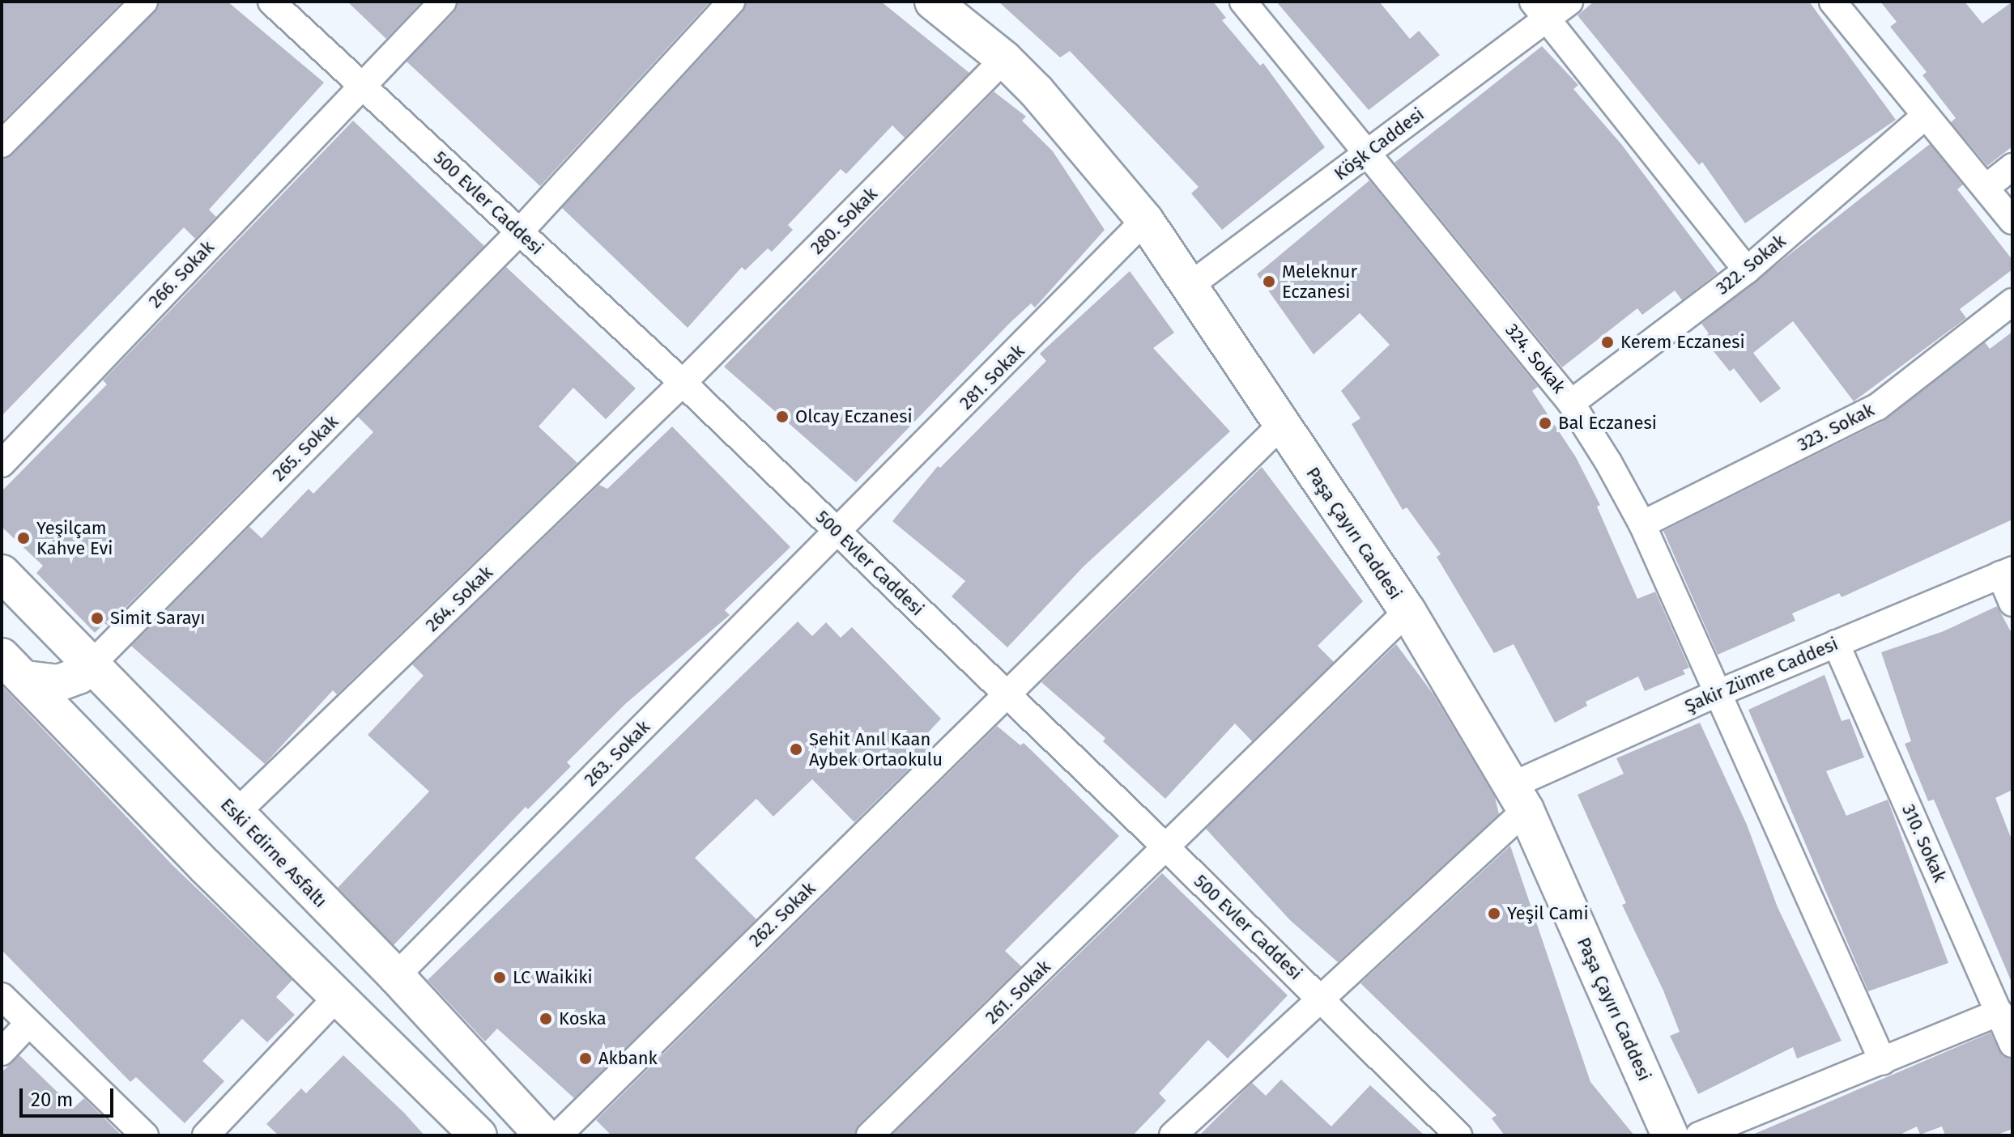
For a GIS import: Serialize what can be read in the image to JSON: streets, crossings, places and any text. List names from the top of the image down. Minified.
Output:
{"streets":{"main road":["Paşa Çayırı Caddesi","Eski Edirne Asfaltı"],"street":["Köşk Caddesi","500 Evler Caddesi","280. Sokak","322. Sokak","266. Sokak","324. Sokak","281. Sokak","323. Sokak","265. Sokak","264. Sokak","Şakir Zümre Caddesi","263. Sokak","310. Sokak","262. Sokak","261. Sokak"]},"crossings":[["Köşk Caddesi","324. Sokak"],["Köşk Caddesi","Paşa Çayırı Caddesi"],["500 Evler Caddesi","280. Sokak"],["500 Evler Caddesi","266. Sokak"],["500 Evler Caddesi","281. Sokak"],["500 Evler Caddesi","265. Sokak"],["500 Evler Caddesi","264. Sokak"],["500 Evler Caddesi","Şakir Zümre Caddesi"],["500 Evler Caddesi","263. Sokak"],["500 Evler Caddesi","262. Sokak"],["500 Evler Caddesi","261. Sokak"],["280. Sokak","Paşa Çayırı Caddesi"],["280. Sokak","264. Sokak"],["322. Sokak","324. Sokak"],["324. Sokak","323. Sokak"],["324. Sokak","Şakir Zümre Caddesi"],["281. Sokak","Paşa Çayırı Caddesi"],["281. Sokak","263. Sokak"],["265. Sokak","Eski Edirne Asfaltı"],["Paşa Çayırı Caddesi","Şakir Zümre Caddesi"],["Paşa Çayırı Caddesi","262. Sokak"],["Paşa Çayırı Caddesi","261. Sokak"],["264. Sokak","Eski Edirne Asfaltı"],["Şakir Zümre Caddesi","310. Sokak"],["263. Sokak","Eski Edirne Asfaltı"]],"places":["Meleknur Eczanesi","Kerem Eczanesi","Olcay Eczanesi","Bal Eczanesi","Yeşilçam Kahve Evi","Simit Sarayı","Şehit Anıl Kaan Aybek Ortaokulu","Yeşil Cami","LC Waikiki","Koska","Akbank"],"scale_bar":"20 m"}
